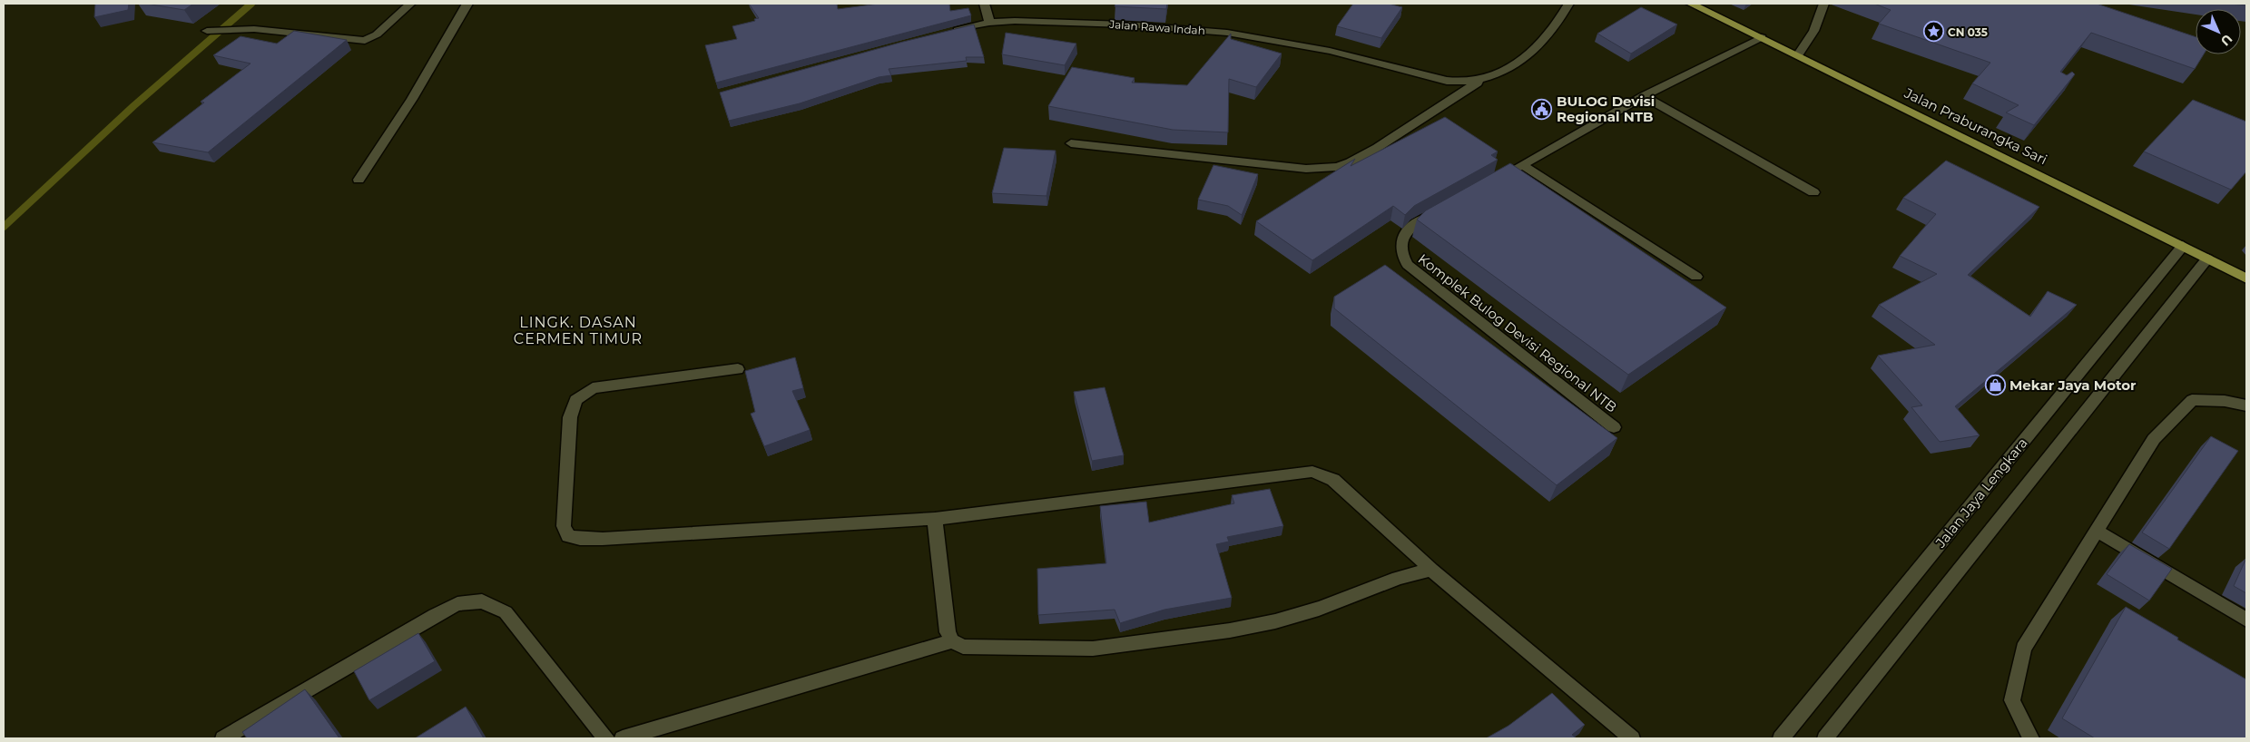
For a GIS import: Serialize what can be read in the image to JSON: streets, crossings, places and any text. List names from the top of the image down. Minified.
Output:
{"streets":{"main road":["Jalan Praburangka Sari"],"street":["Jalan Rawa Indah","Komplek Bulog Devisi Regional NTB","Jalan Jaya Lengkara"]},"crossings":[["Jalan Praburangka Sari","Jalan Jaya Lengkara"]],"districts":["LINGK. DASAN CERMEN TIMUR"],"places":{"place":["CN 035"],"public building":["BULOG Devisi Regional NTB"],"shop":["Mekar Jaya Motor"]},"north":"bottom right"}
